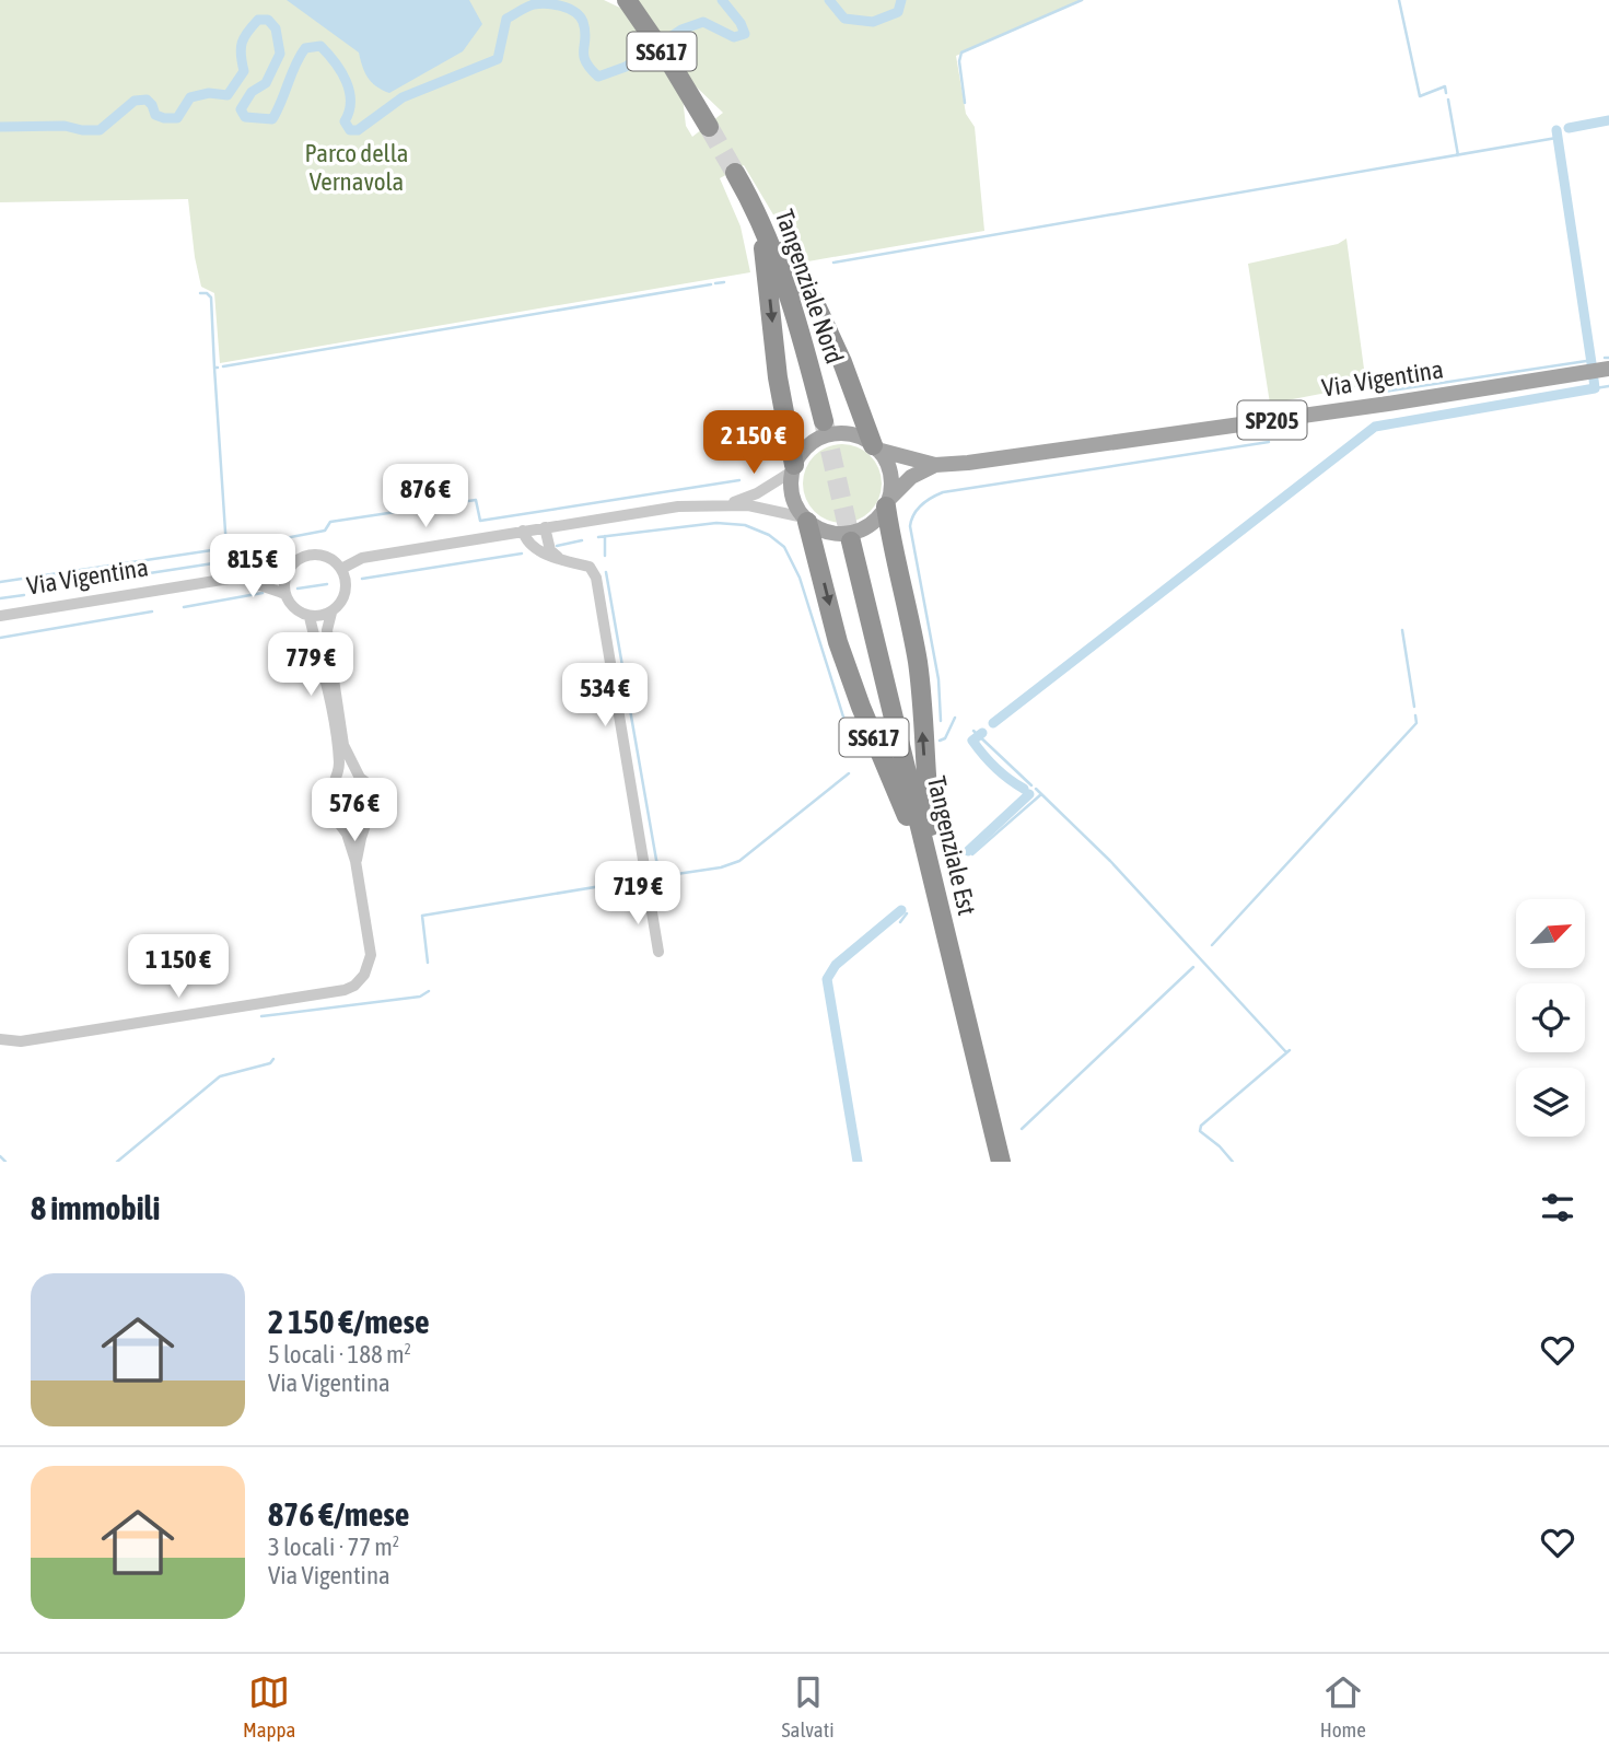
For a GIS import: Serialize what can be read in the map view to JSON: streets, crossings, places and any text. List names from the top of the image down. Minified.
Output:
{"streets":{"highway":["SS617","Tangenziale Nord","Tangenziale Est"],"main road":["Via Vigentina","SP205"]},"crossings":[["SS617","Via Vigentina"],["SS617","Tangenziale Est"]],"parks":["Parco della Vernavola"],"north":"top right","page":{"price":["2 150 €","876 €","815 €","779 €","534 €","576 €","719 €","1 150 €"],"heading":"8 immobili","list":[{"name":"2 150 €/mese","note":"5 locali · 188 m² · Via Vigentina"},{"name":"876 €/mese","note":"3 locali · 77 m² · Via Vigentina"}],"tabs":["Mappa","Salvati","Home"]}}
